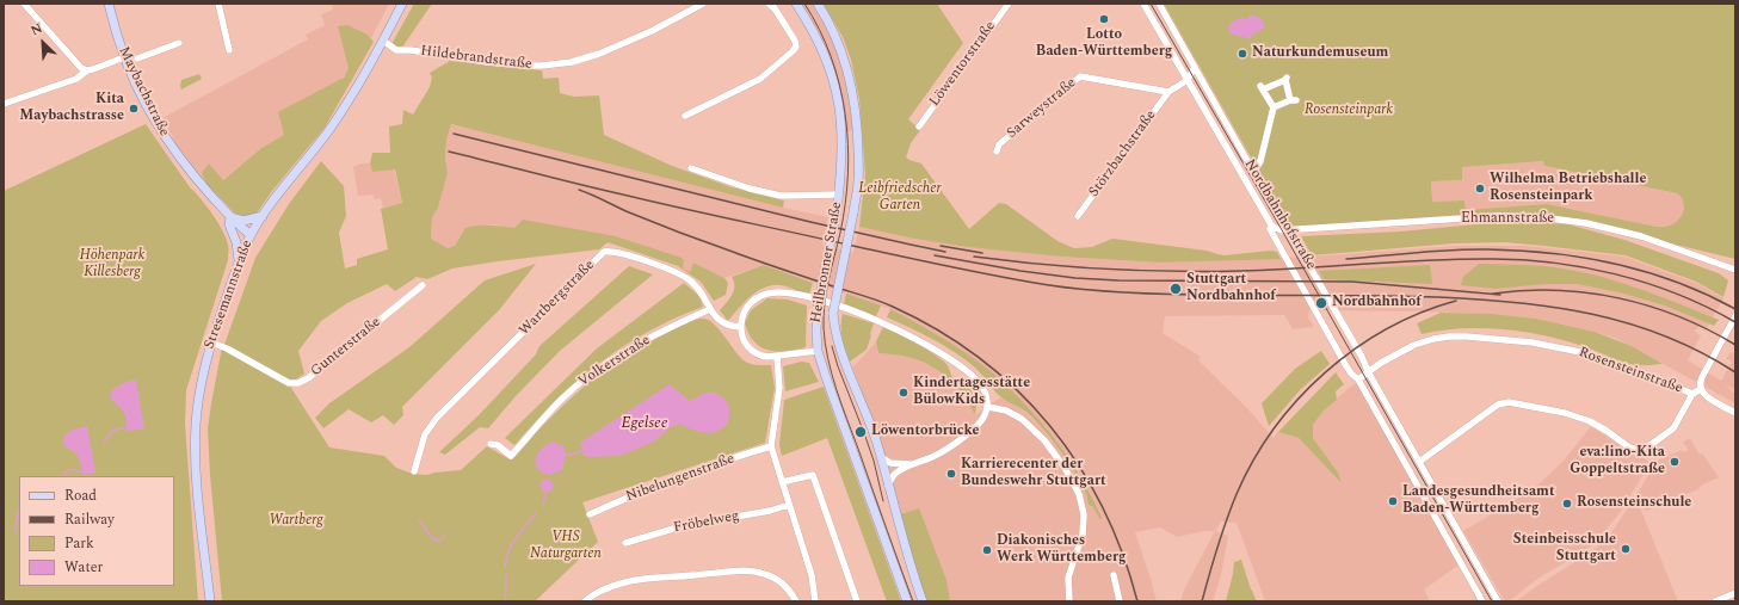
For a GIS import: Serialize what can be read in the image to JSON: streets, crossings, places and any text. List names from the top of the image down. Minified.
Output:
{"streets":{"main road":["Maybachstraße","Heilbronner Straße","Stresemannstraße"],"street":["Hildebrandstraße","Löwentorstraße","Sarweystraße","Störzbachstraße","Nordbahnhofstraße","Ehmannstraße","Wartbergstraße","Gunterstraße","Volkerstraße","Rosensteinstraße","Nibelungenstraße","Fröbelweg"]},"crossings":[["Hildebrandstraße","Stresemannstraße"],["Maybachstraße","Stresemannstraße"],["Sarweystraße","Störzbachstraße"],["Nordbahnhofstraße","Ehmannstraße"],["Nordbahnhofstraße","Rosensteinstraße"],["Stresemannstraße","Gunterstraße"],["Wartbergstraße","Volkerstraße"]],"water":["Egelsee"],"parks":["Rosensteinpark","Leibfriedscher Garten","Höhenpark Killesberg","Wartberg","VHS Naturgarten"],"places":["Lotto Baden-Württemberg","Naturkundemuseum","Kita Maybachstrasse","Wilhelma Betriebshalle Rosensteinpark","Stuttgart Nordbahnhof","Nordbahnhof","Kindertagesstätte BülowKids","Löwentorbrücke","eva:lino-Kita Goppeltstraße","Karrierecenter der Bundeswehr Stuttgart","Landesgesundheitsamt Baden-Württemberg","Rosensteinschule","Steinbeisschule Stuttgart","Diakonisches Werk Württemberg"],"legend":["Road","Railway","Park","Water"],"north":"top left"}
